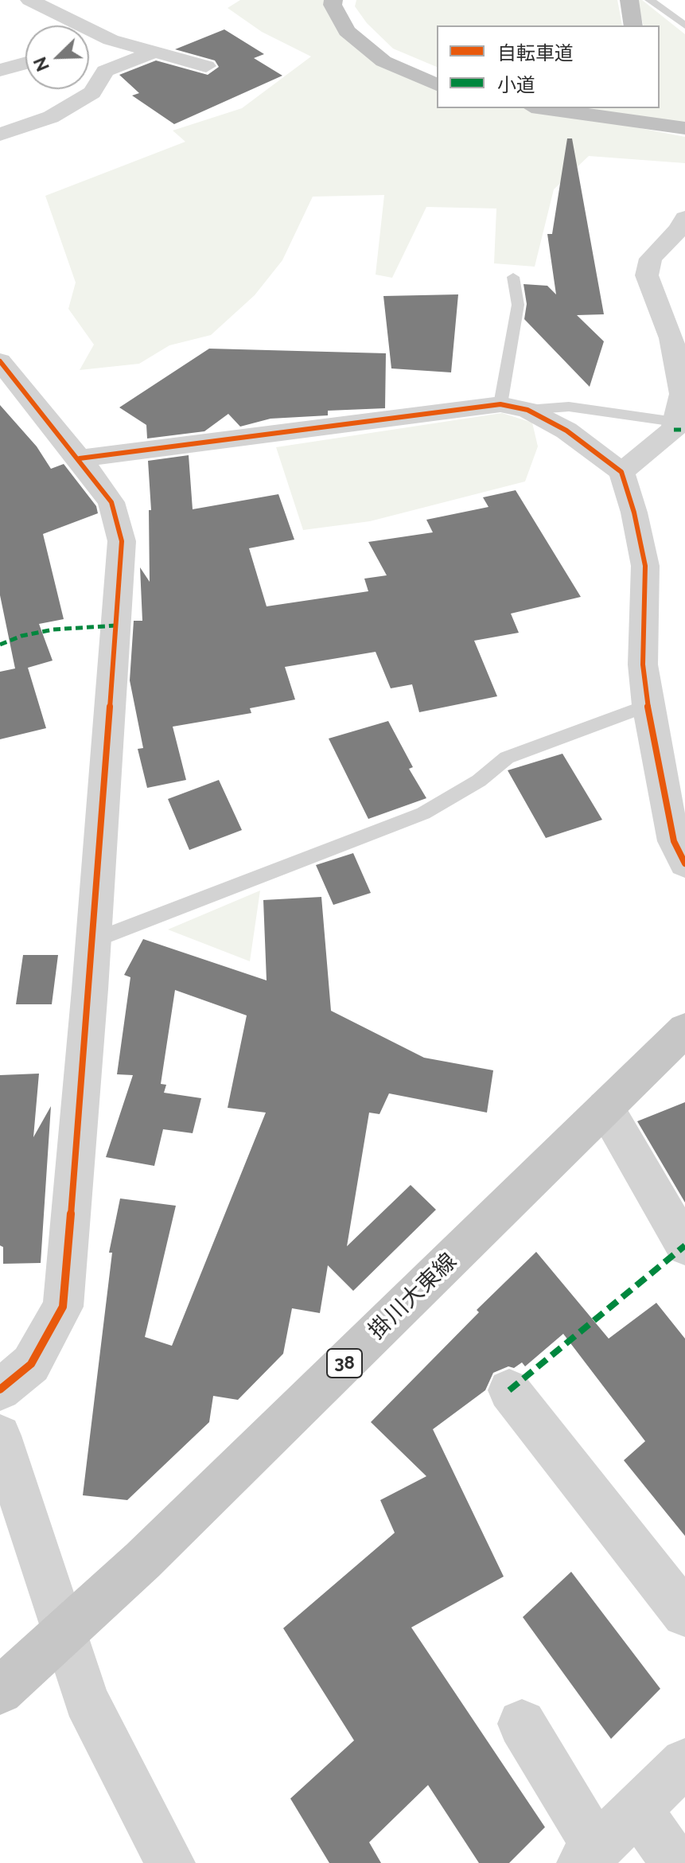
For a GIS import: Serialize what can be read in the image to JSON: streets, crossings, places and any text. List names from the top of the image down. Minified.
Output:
{"streets":{"main road":["掛川大東線","38"]},"legend":["自転車道","小道"],"north":"bottom left"}
